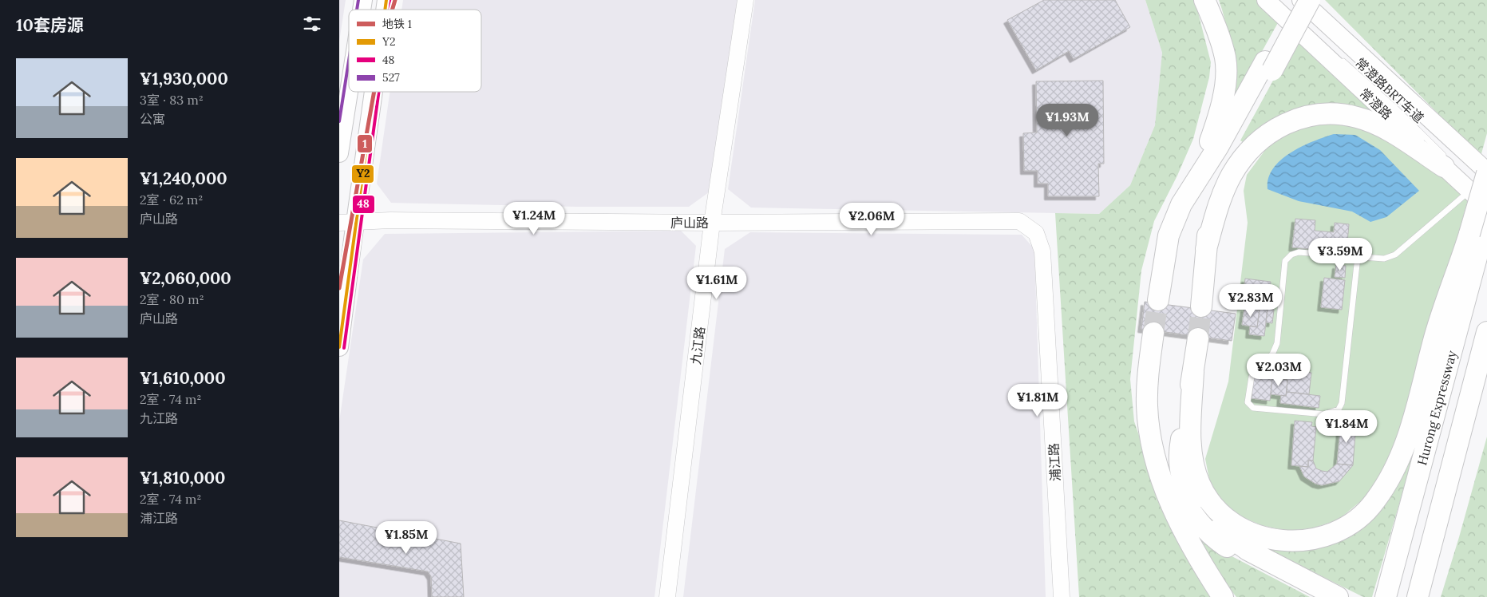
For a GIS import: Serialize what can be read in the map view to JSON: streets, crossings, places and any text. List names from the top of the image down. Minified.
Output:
{"streets":{"highway":["Hurong Expressway"],"main road":["常澄路"],"street":["庐山路","九江路","浦江路"],"lane":["常澄路BRT车道"]},"crossings":[["庐山路","九江路"],["庐山路","浦江路"]],"lines":["metro line 1","transit line Y2","transit line 527","transit line 48"],"legend":["地铁 1","Y2","48","527"],"page":{"heading":"10套房源","list":[{"name":"¥1,930,000","note":"3室 · 83 m² · 公寓"},{"name":"¥1,240,000","note":"2室 · 62 m² · 庐山路"},{"name":"¥2,060,000","note":"2室 · 80 m² · 庐山路"},{"name":"¥1,610,000","note":"2室 · 74 m² · 九江路"},{"name":"¥1,810,000","note":"2室 · 74 m² · 浦江路"}],"price":["¥1.93M","¥1.24M","¥2.06M","¥3.59M","¥1.61M","¥2.83M","¥2.03M","¥1.81M","¥1.84M","¥1.85M"]}}
